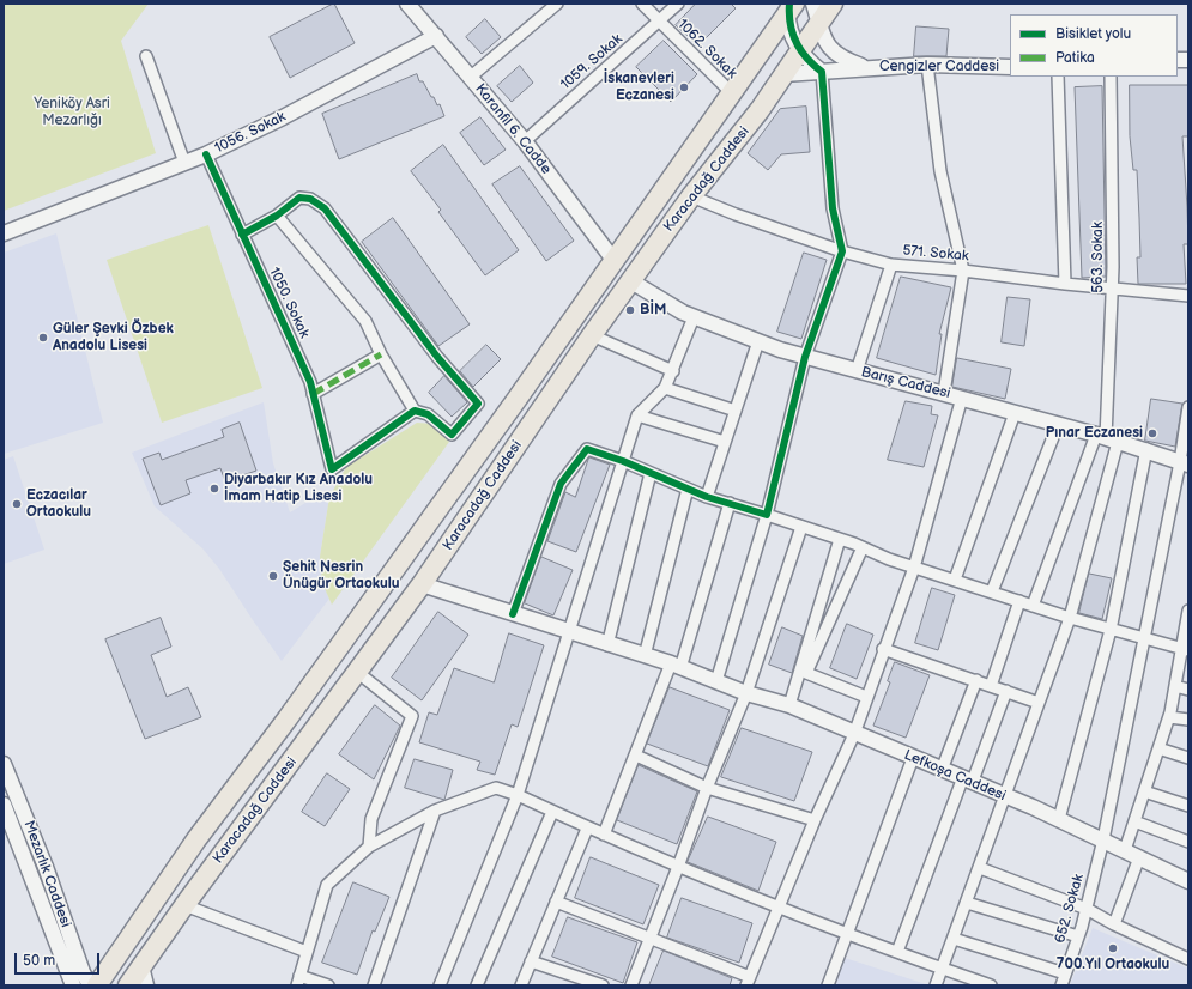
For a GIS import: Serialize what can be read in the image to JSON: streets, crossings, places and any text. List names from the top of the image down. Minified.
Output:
{"streets":{"highway":["Karacadağ Caddesi"],"street":["1062. Sokak","1059. Sokak","Cengizler Caddesi","Karanfil 6. Cadde","1056. Sokak","571. Sokak","563. Sokak","1050. Sokak","Barış Caddesi","Lefkoşa Caddesi","Mezarlık Caddesi","652. Sokak"]},"crossings":[["1062. Sokak","1059. Sokak"],["1062. Sokak","Karacadağ Caddesi"],["1059. Sokak","Karanfil 6. Cadde"],["Cengizler Caddesi","Karacadağ Caddesi"],["Karanfil 6. Cadde","1056. Sokak"],["Karanfil 6. Cadde","Karacadağ Caddesi"],["1056. Sokak","1050. Sokak"],["Karacadağ Caddesi","571. Sokak"],["Karacadağ Caddesi","Barış Caddesi"],["Karacadağ Caddesi","Lefkoşa Caddesi"],["571. Sokak","563. Sokak"],["563. Sokak","Barış Caddesi"],["Barış Caddesi","652. Sokak"],["Lefkoşa Caddesi","652. Sokak"]],"parks":["Yeniköy Asri Mezarlığı"],"places":["İskanevleri Eczanesi","BİM","Güler Şevki Özbek Anadolu Lisesi","Pınar Eczanesi","Diyarbakır Kız Anadolu İmam Hatip Lisesi","Eczacılar Ortaokulu","Şehit Nesrin Ünügür Ortaokulu","700.Yıl Ortaokulu"],"legend":["Bisiklet yolu","Patika"],"scale_bar":"50 m"}
